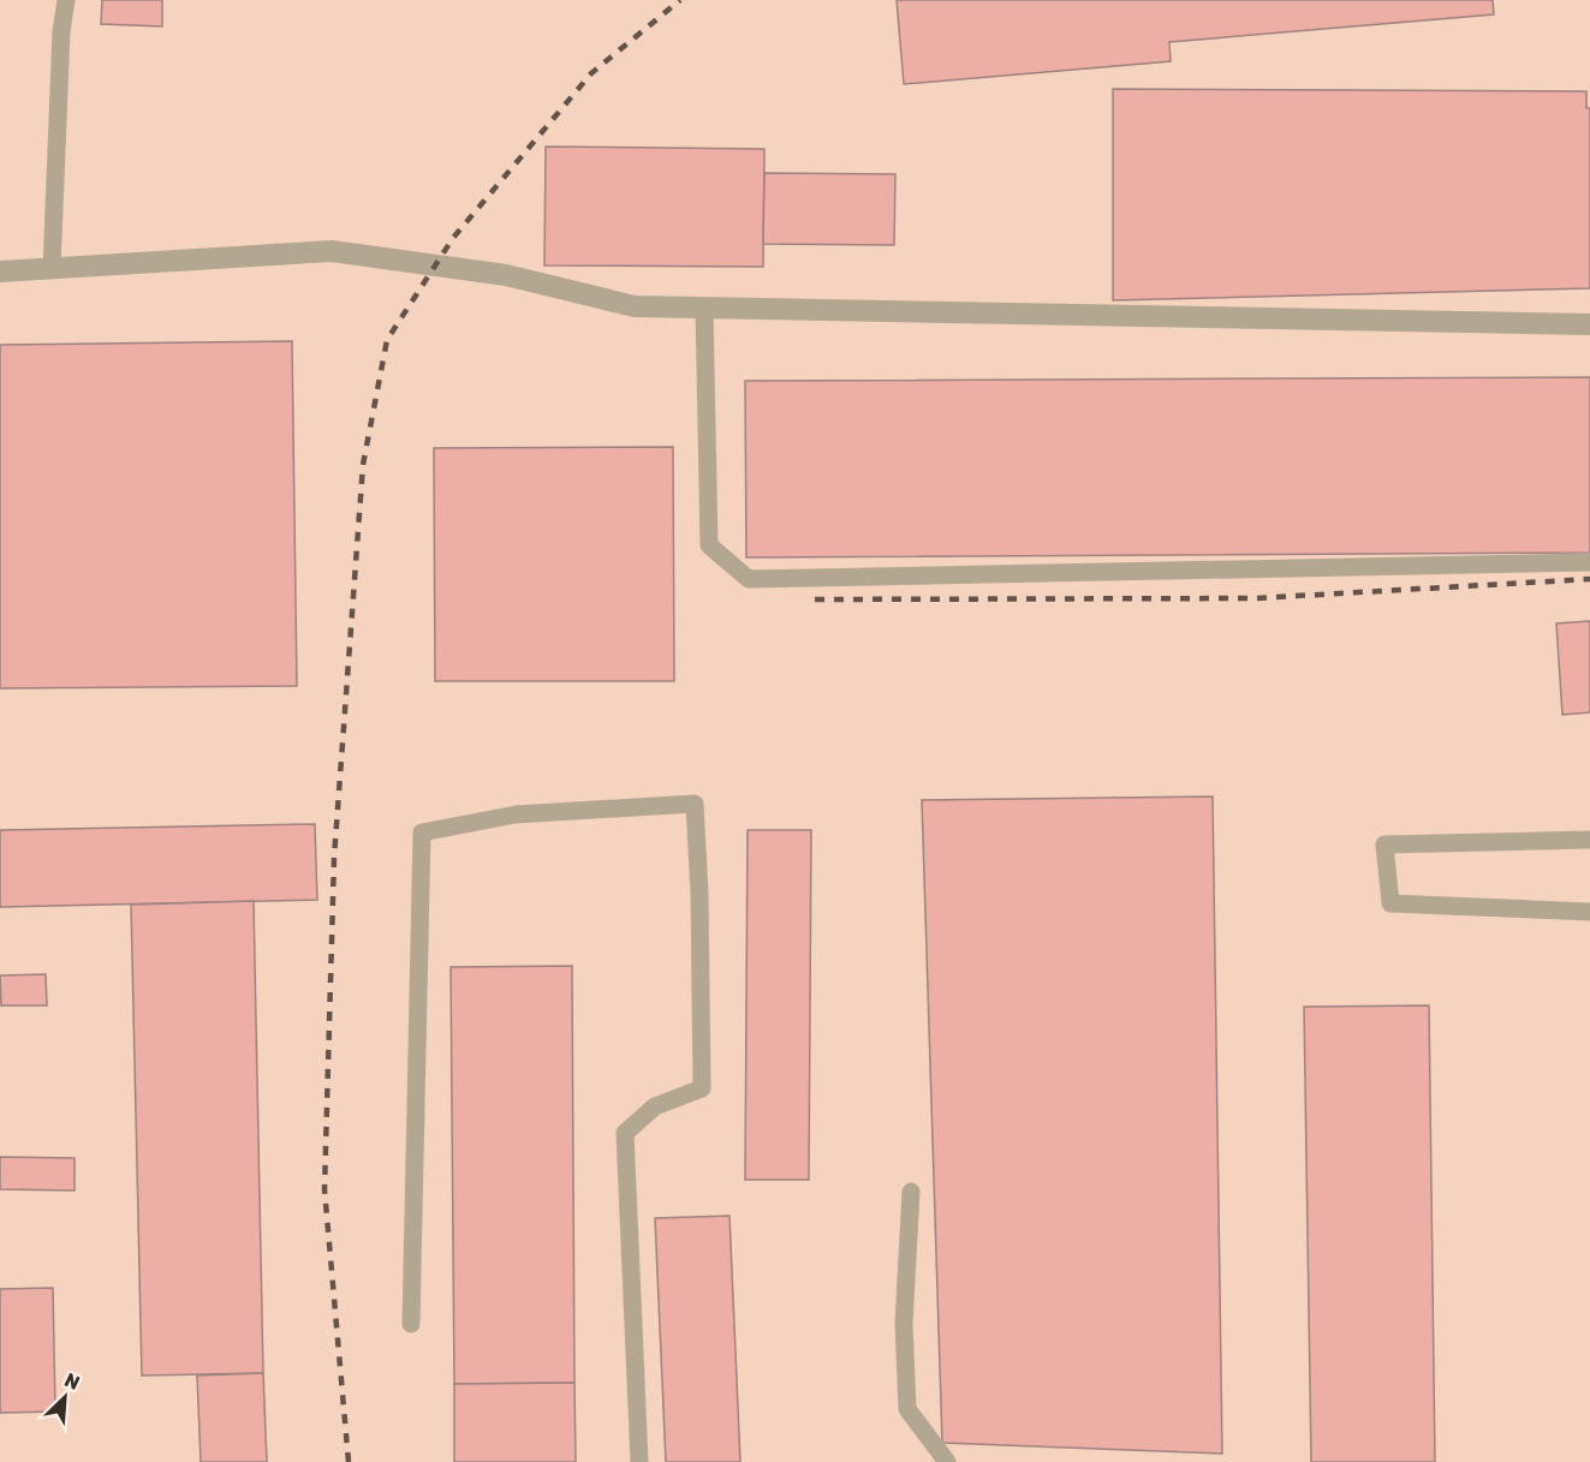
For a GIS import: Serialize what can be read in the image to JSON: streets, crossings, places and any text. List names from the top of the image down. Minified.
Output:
{"north":"top right"}
